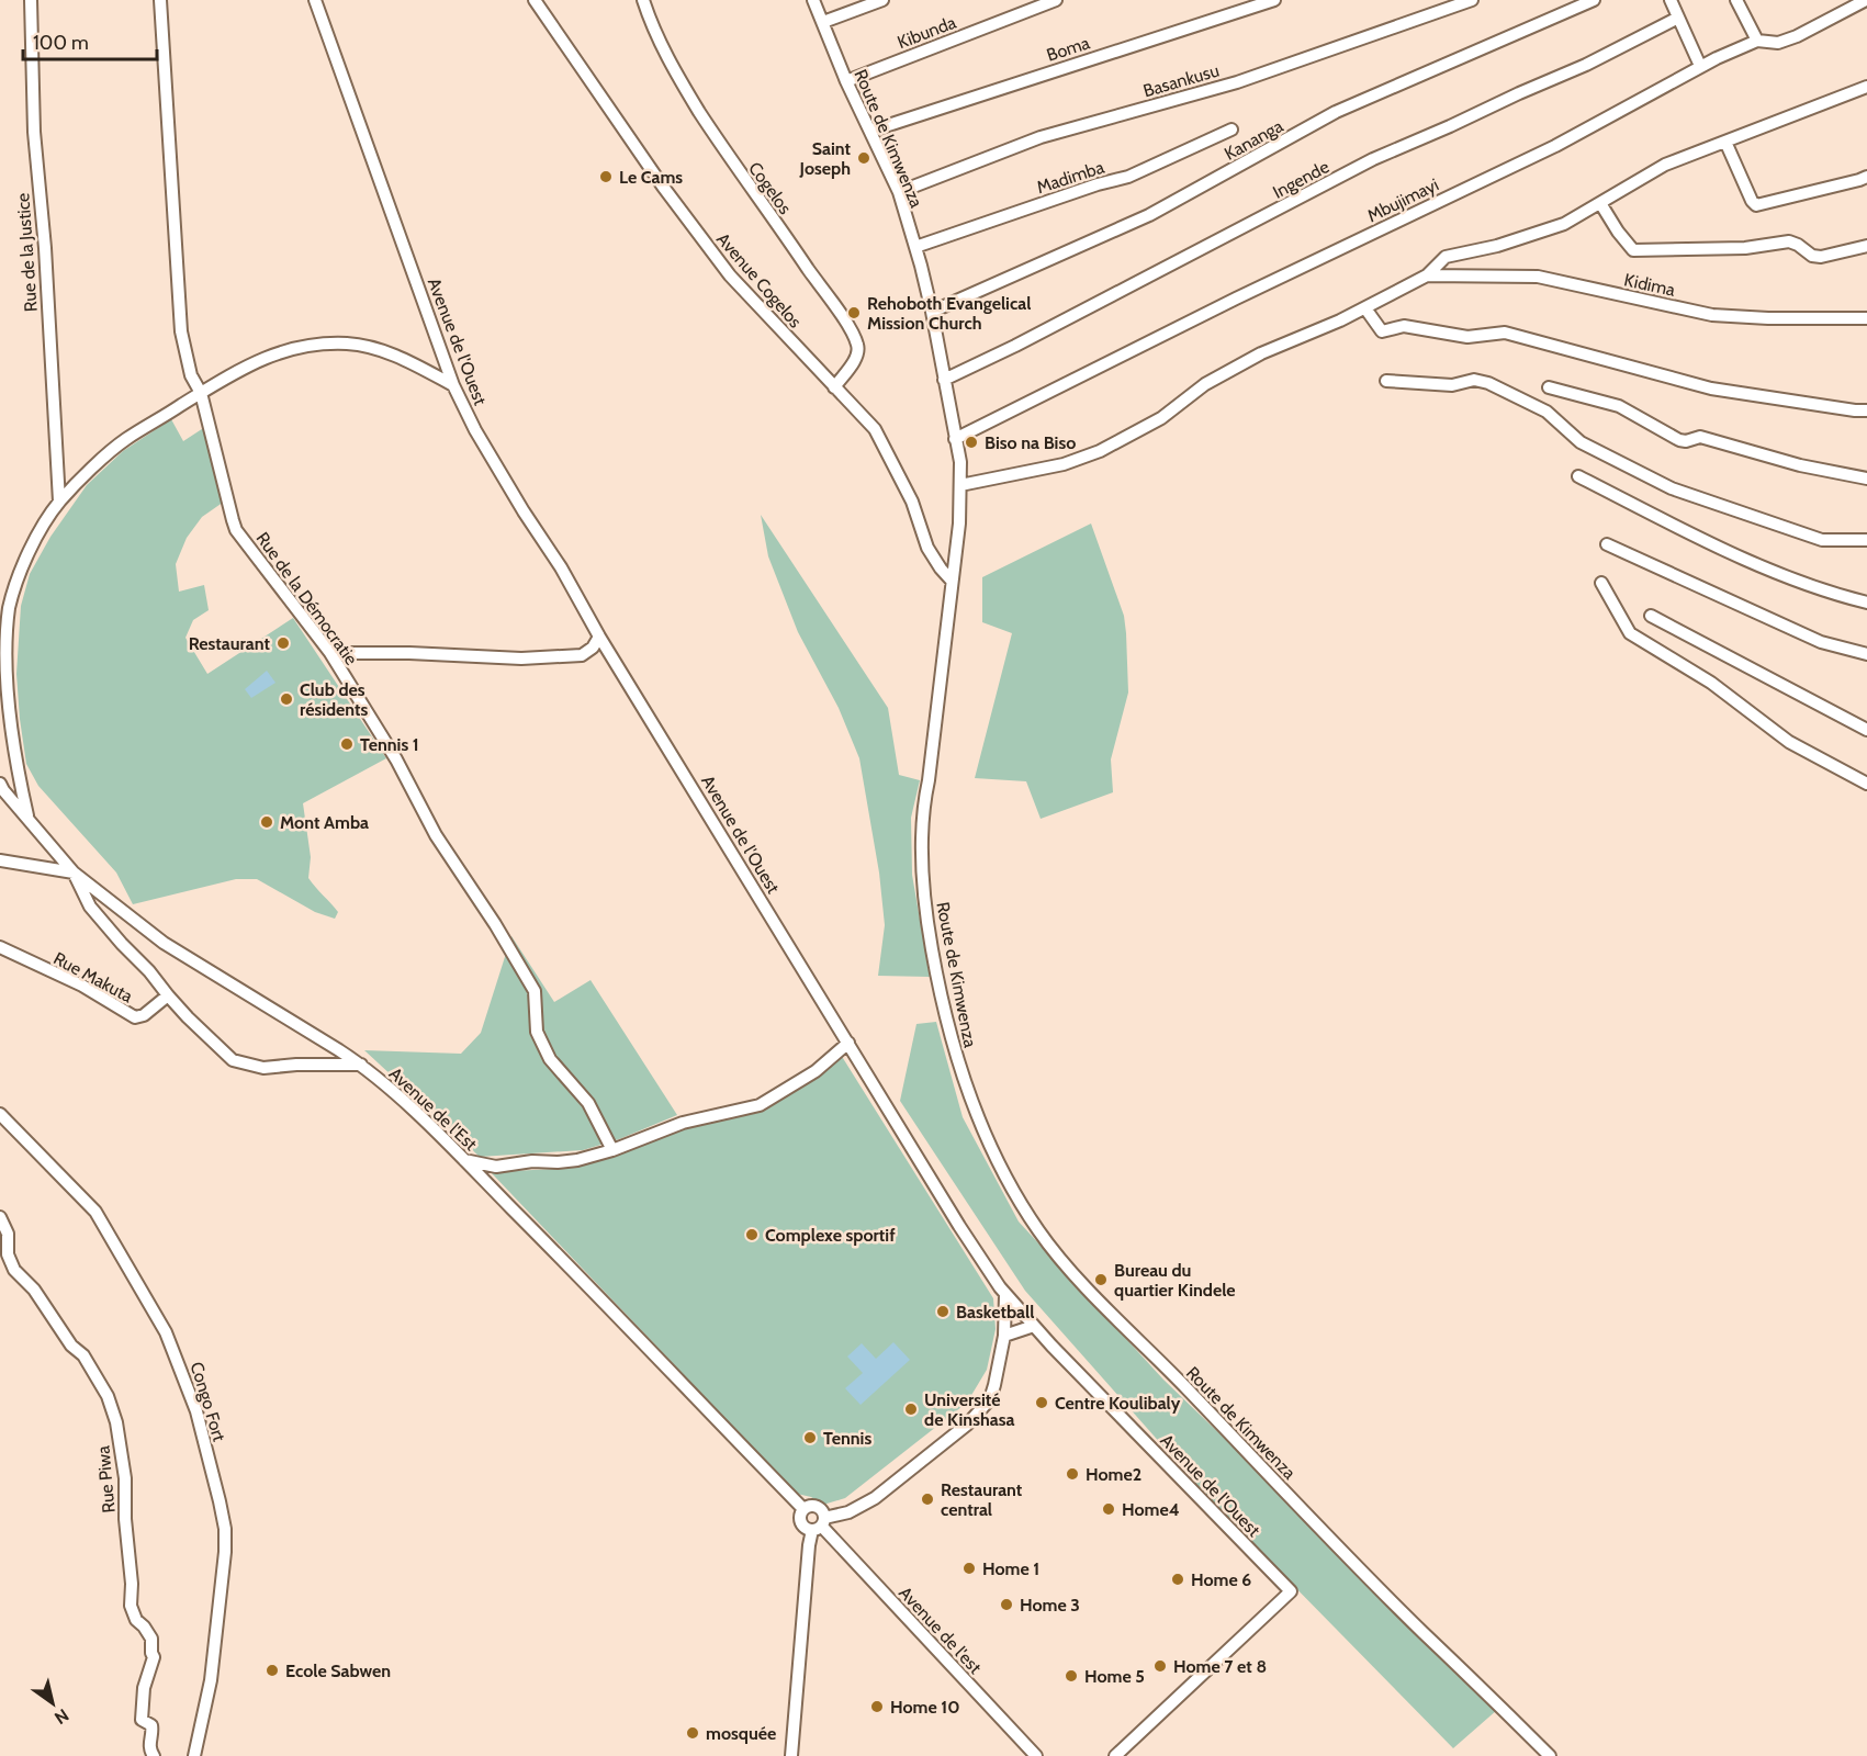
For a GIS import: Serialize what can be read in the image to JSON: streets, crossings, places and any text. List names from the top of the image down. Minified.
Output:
{"streets":{"street":["Kibunda","Boma","Basankusu","Route de Kimwenza","Kananga","Madimba","Ingende","Cogelos","Mbujimayi","Rue de la Justice","Avenue Cogelos","Kidima","Avenue de l'Ouest","Rue de la Démocratie","Rue Makuta","Avenue de l'Est","Congo Fort","Rue Piwa","Avenue de l'est"]},"crossings":[["Kibunda","Route de Kimwenza"],["Boma","Route de Kimwenza"],["Basankusu","Route de Kimwenza"],["Route de Kimwenza","Kananga"],["Route de Kimwenza","Madimba"],["Route de Kimwenza","Ingende"],["Route de Kimwenza","Mbujimayi"],["Route de Kimwenza","Avenue Cogelos"],["Cogelos","Avenue Cogelos"],["Avenue de l'Est","Avenue de l'est"]],"places":["Saint Joseph","Le Cams","Rehoboth Evangelical Mission Church","Biso na Biso","Restaurant","Club des résidents","Tennis 1","Mont Amba","Complexe sportif","Bureau du quartier Kindele","Basketball","Centre Koulibaly","Université de Kinshasa","Tennis","Home2","Restaurant central","Home4","Home 1","Home 6","Home 3","Home 7 et 8","Ecole Sabwen","Home 5","Home 10","mosquée"],"scale_bar":"100 m","north":"bottom right"}
